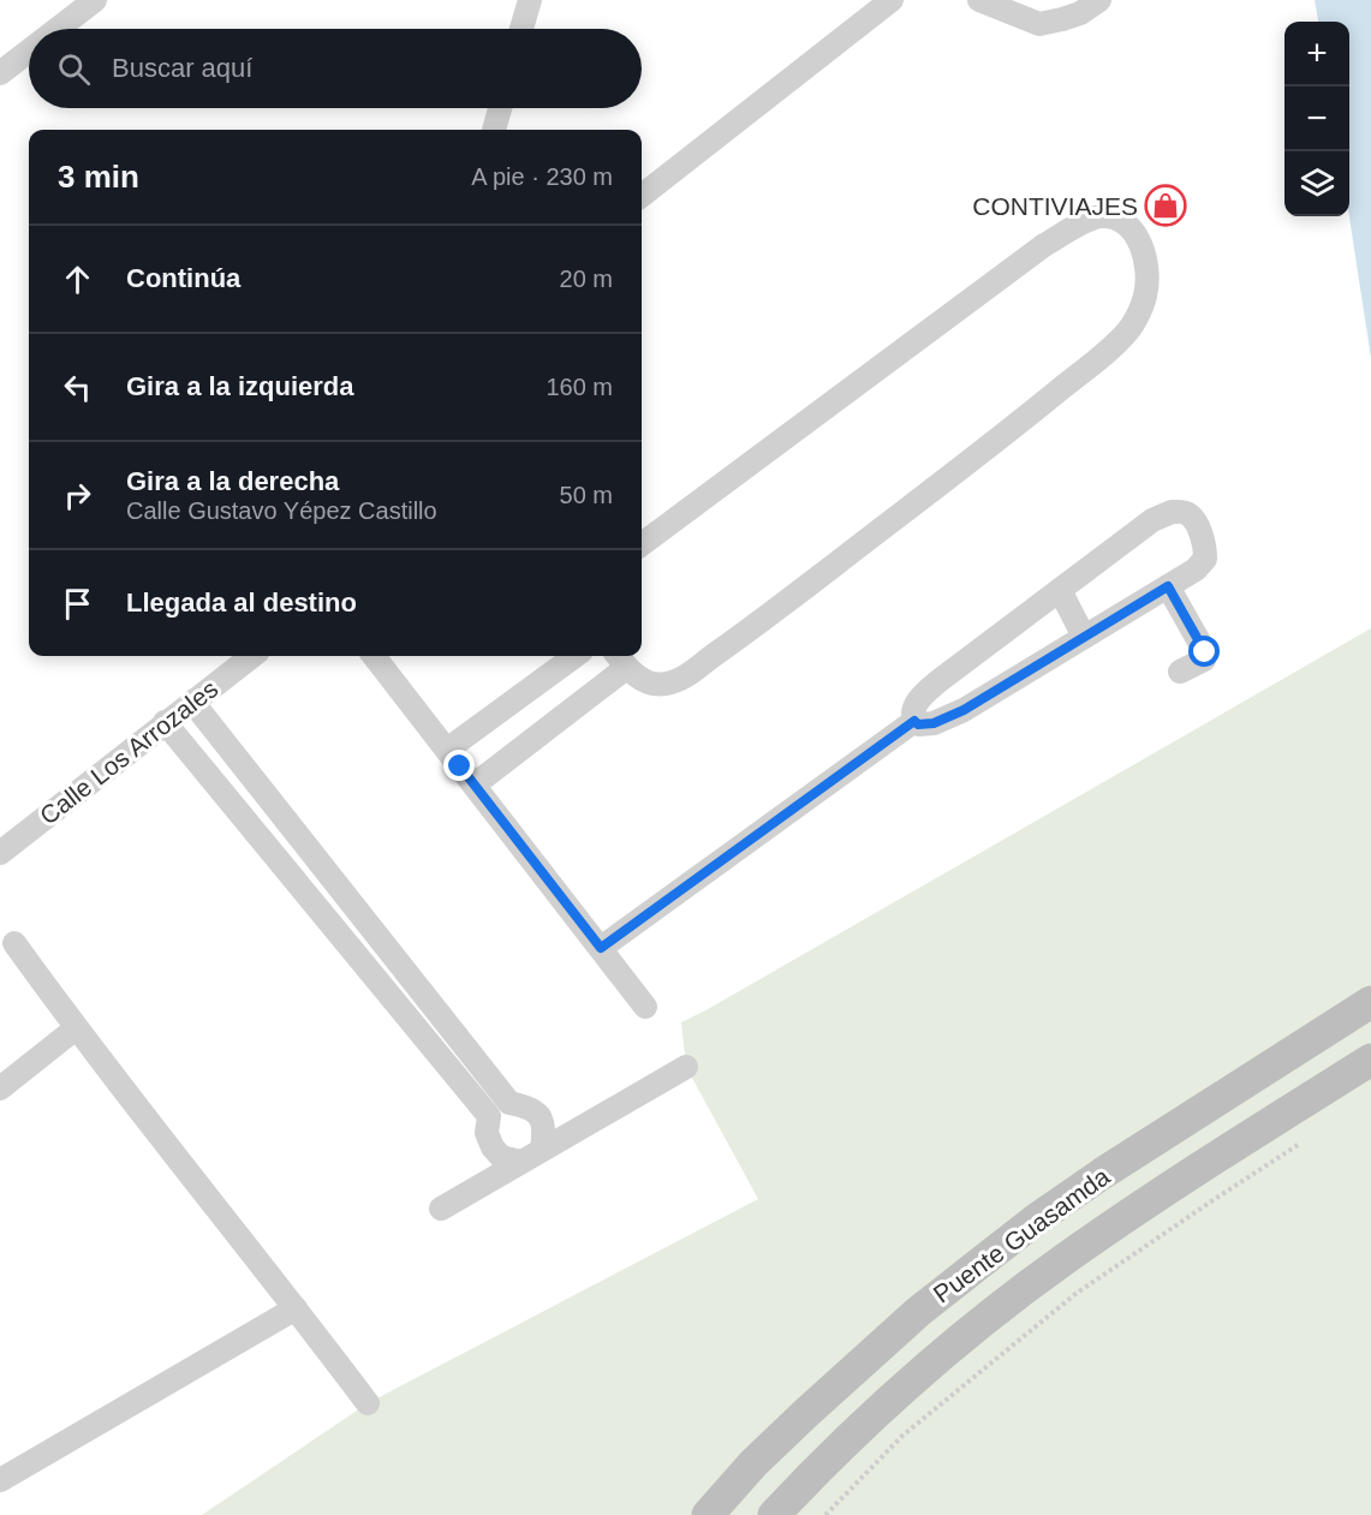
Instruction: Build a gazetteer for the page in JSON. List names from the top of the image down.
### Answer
{
  "streets": {
    "main road": ["Puente Guasamda"],
    "street": ["Calle Los Arrozales"]
  },
  "places": {
    "shop": ["CONTIVIAJES"]
  },
  "page": {
    "map_buttons": ["+", "−"],
    "search": "Buscar aquí",
    "heading": ["3 min", "A pie · 230 m"],
    "list": [
      ["Continúa", "20 m"],
      ["Gira a la izquierda", "160 m"],
      ["Gira a la derecha", "Calle Gustavo Yépez Castillo", "50 m"],
      "Llegada al destino"
    ]
  }
}
